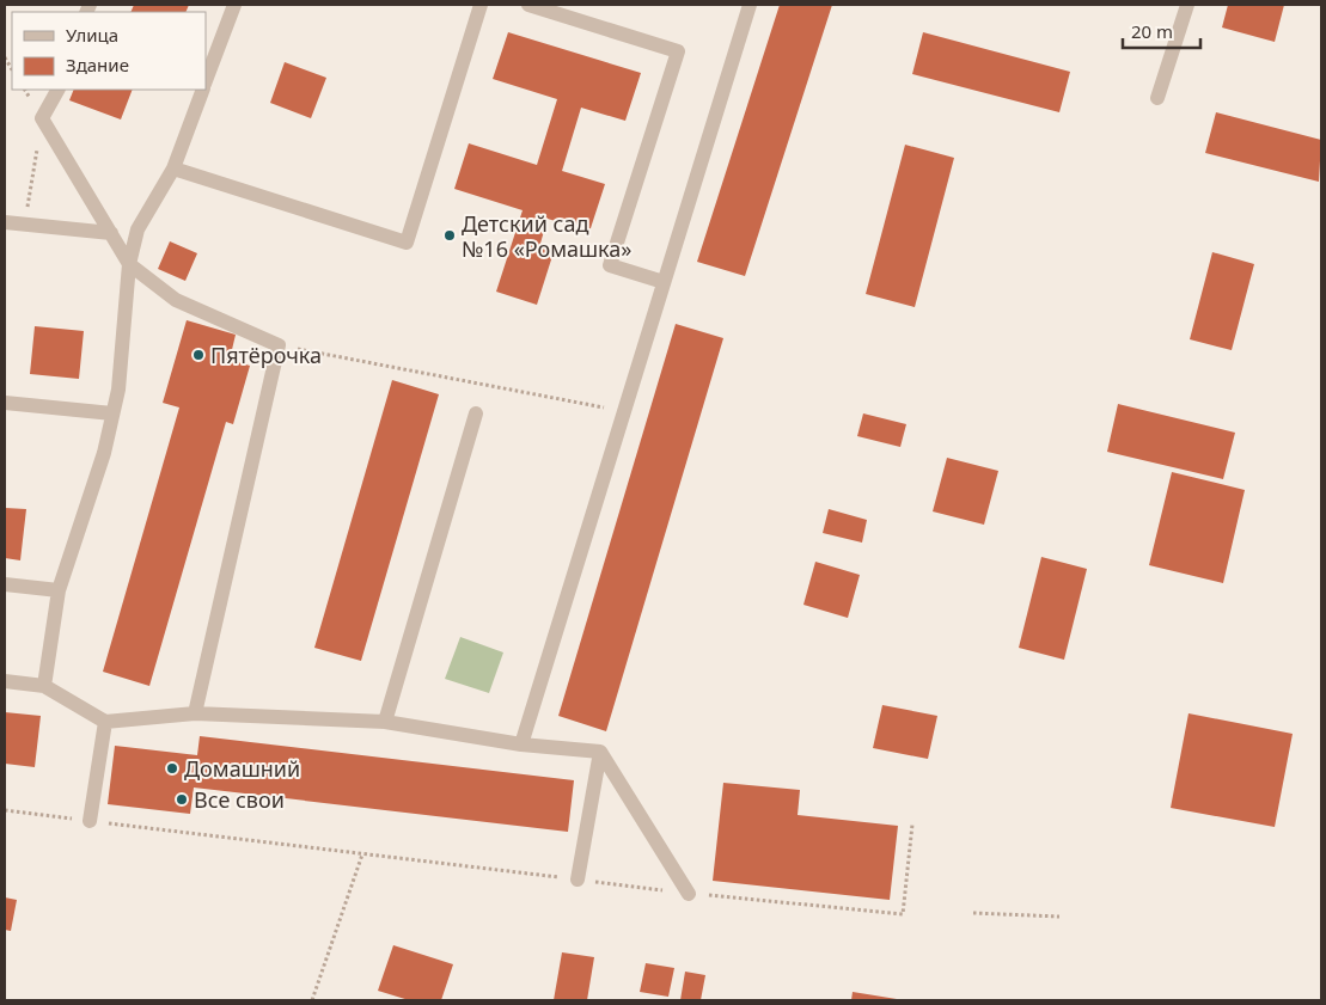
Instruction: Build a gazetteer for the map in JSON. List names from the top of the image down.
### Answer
{
  "places": [
    "Детский сад №16 «Ромашка»",
    "Пятёрочка",
    "Домашний",
    "Все свои"
  ],
  "legend": ["Улица", "Здание"],
  "scale_bar": "20 m"
}
